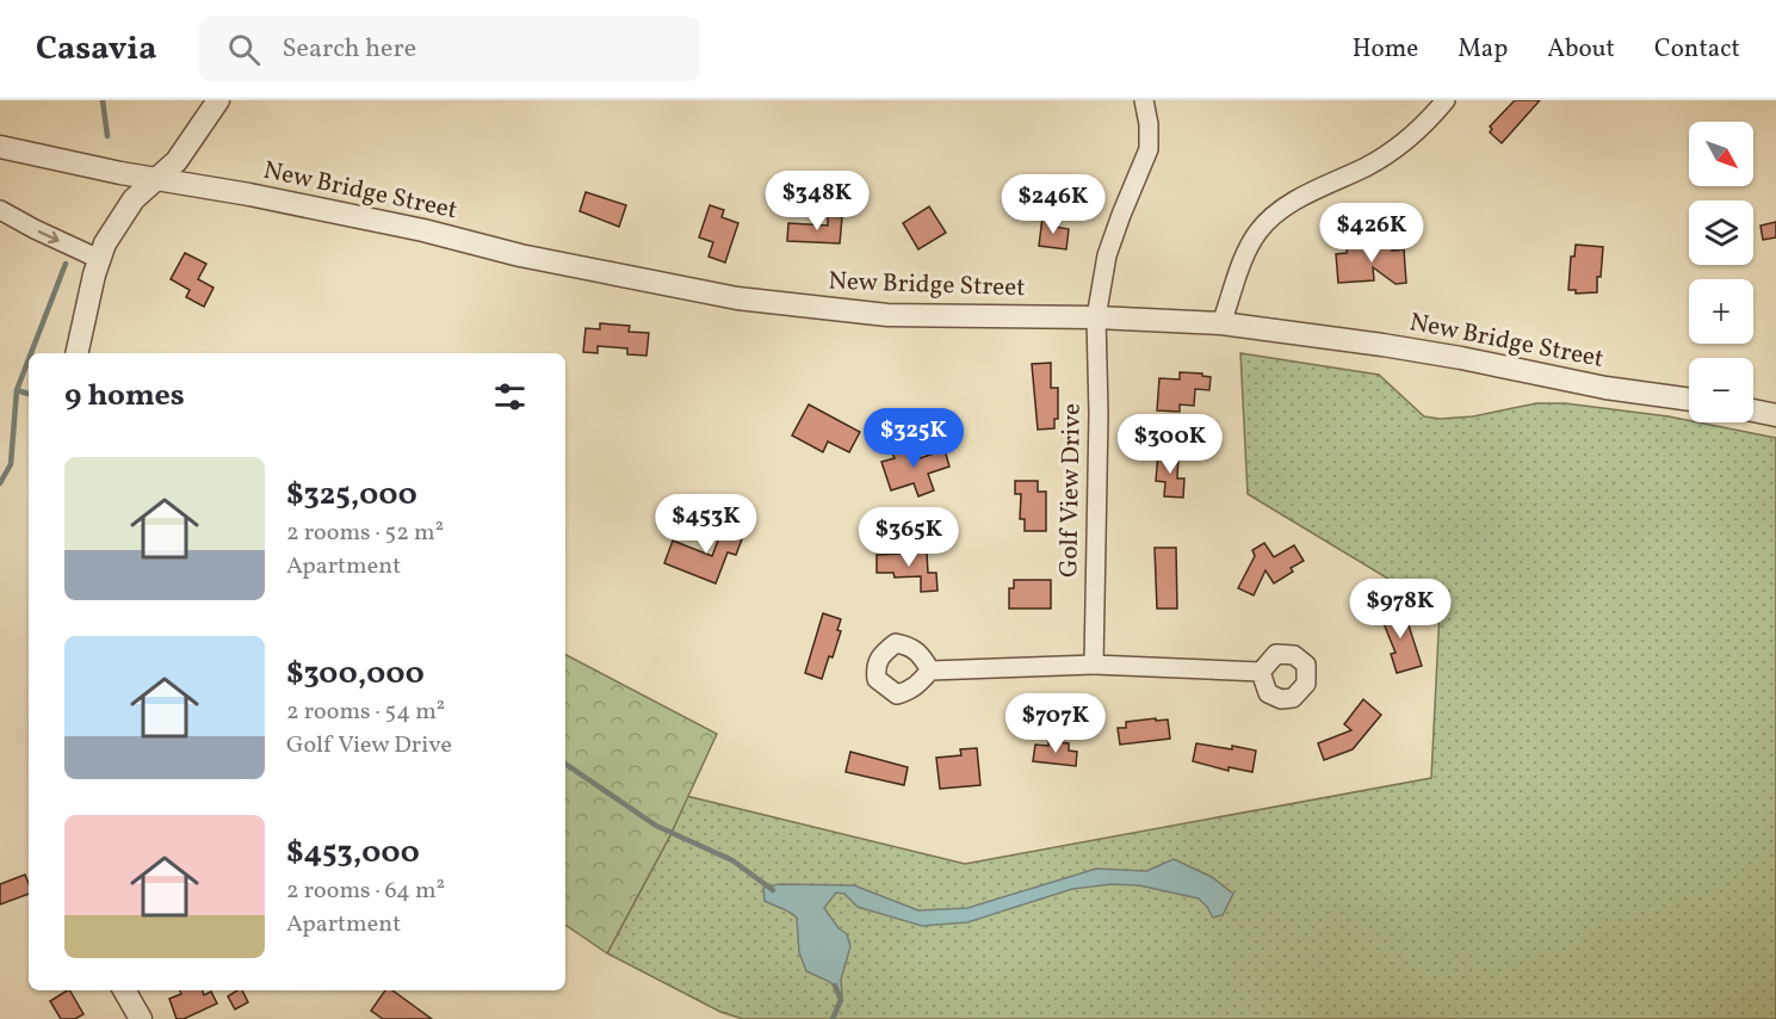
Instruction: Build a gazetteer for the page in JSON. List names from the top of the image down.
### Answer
{
  "streets": {
    "street": ["New Bridge Street", "Golf View Drive"]
  },
  "crossings": [
    ["New Bridge Street", "Golf View Drive"]
  ],
  "north": "bottom right",
  "page": {
    "header": "Casavia",
    "search": "Search here",
    "nav": [
      "Home",
      "Map",
      "About",
      "Contact"
    ],
    "map_buttons": ["+", "−"],
    "price": [
      "$348K",
      "$246K",
      "$426K",
      "$325K",
      "$300K",
      "$453K",
      "$365K",
      "$978K",
      "$707K"
    ],
    "heading": "9 homes",
    "list": [
      {
        "name": "$325,000",
        "note": "2 rooms · 52 m² · Apartment"
      },
      {
        "name": "$300,000",
        "note": "2 rooms · 54 m² · Golf View Drive"
      },
      {
        "name": "$453,000",
        "note": "2 rooms · 64 m² · Apartment"
      }
    ]
  }
}
